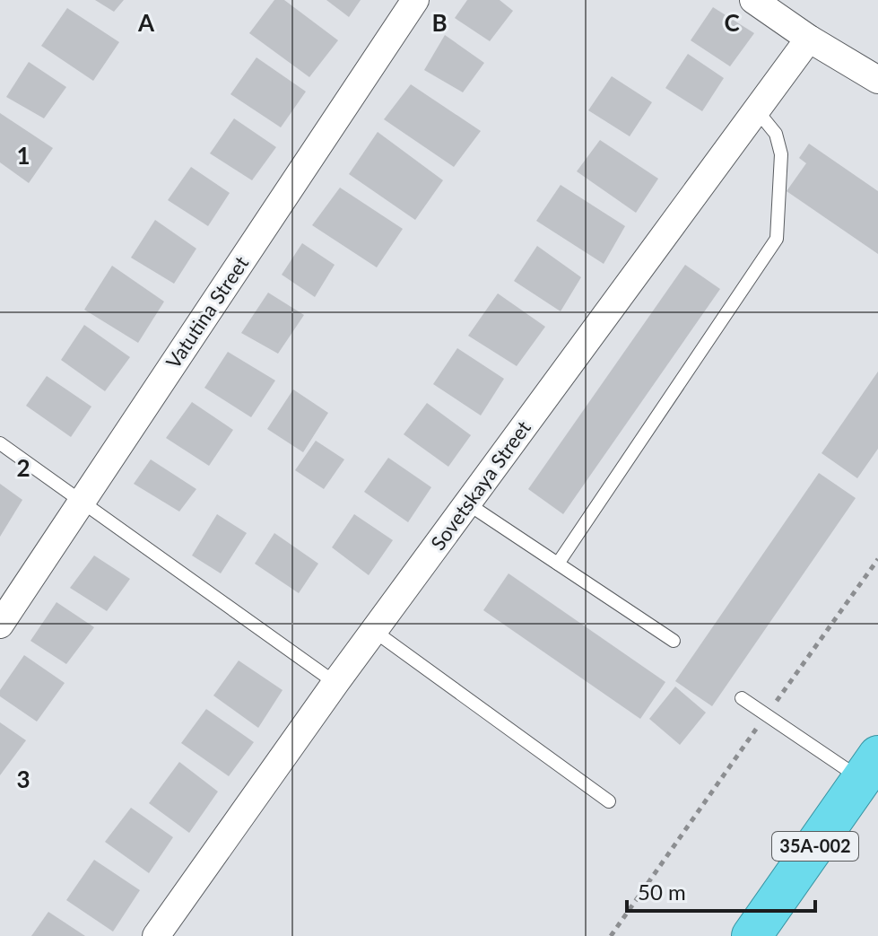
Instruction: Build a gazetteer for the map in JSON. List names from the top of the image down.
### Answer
{
  "streets": {
    "highway": ["35А-002"],
    "street": ["Vatutina Street", "Sovetskaya Street"]
  },
  "scale_bar": "50 m",
  "grid": {
    "columns": ["A", "B", "C"],
    "rows": ["1", "2", "3"]
  }
}
